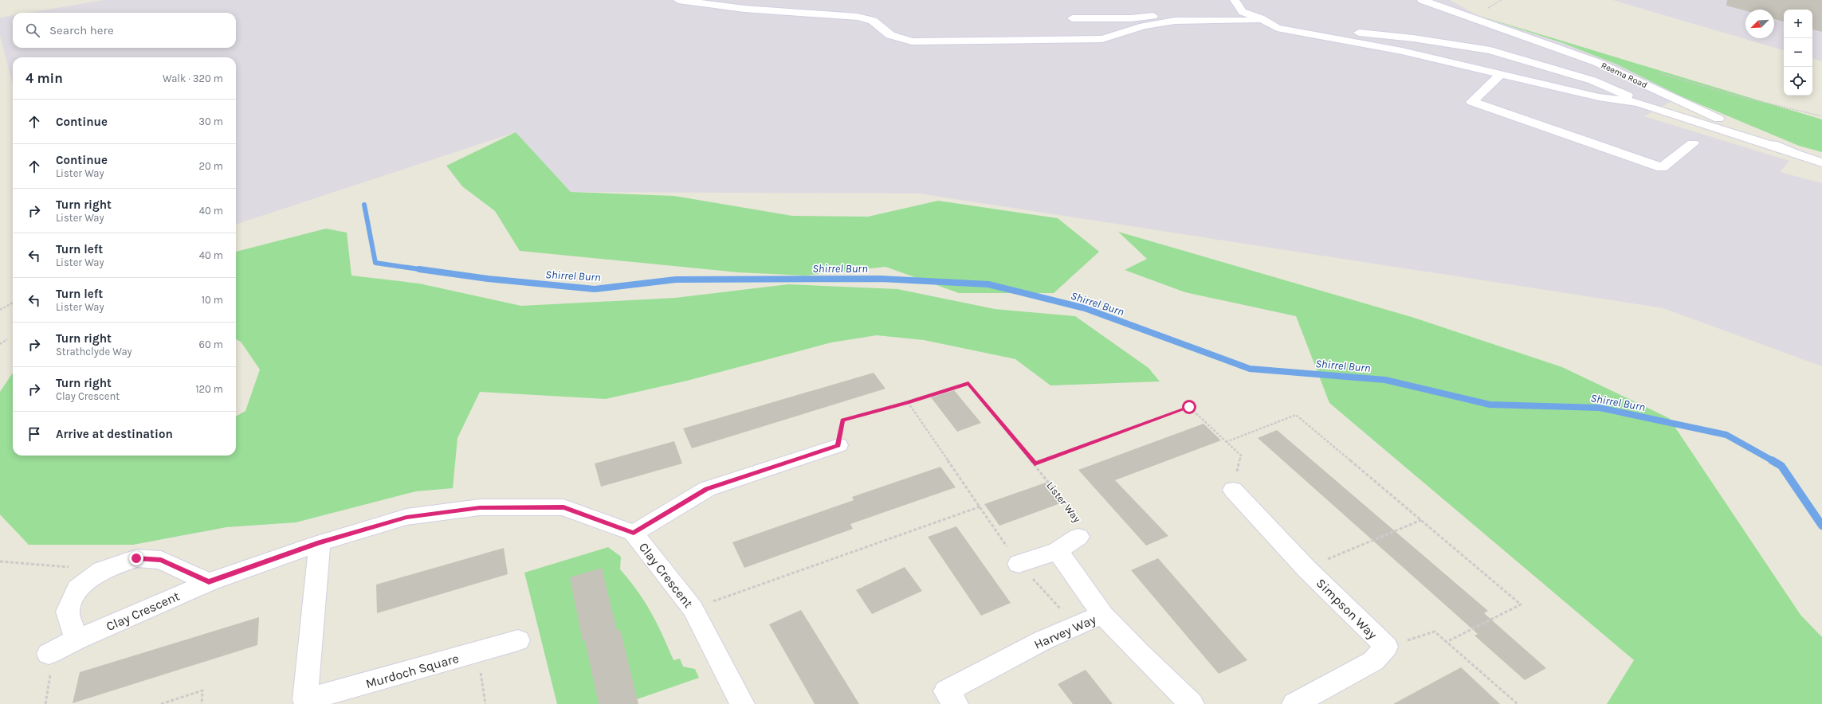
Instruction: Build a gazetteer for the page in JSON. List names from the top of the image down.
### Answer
{
  "streets": {
    "street": [
      "Reema Road",
      "Lister Way",
      "Clay Crescent",
      "Simpson Way",
      "Harvey Way",
      "Murdoch Square"
    ]
  },
  "crossings": [
    ["Clay Crescent", "Murdoch Square"]
  ],
  "water": ["Shirrel Burn"],
  "north": "bottom left",
  "page": {
    "map_buttons": ["+", "−"],
    "search": "Search here",
    "heading": ["4 min", "Walk · 320 m"],
    "list": [
      ["Continue", "30 m"],
      ["Continue", "Lister Way", "20 m"],
      ["Turn right", "Lister Way", "40 m"],
      ["Turn left", "Lister Way", "40 m"],
      ["Turn left", "Lister Way", "10 m"],
      ["Turn right", "Strathclyde Way", "60 m"],
      ["Turn right", "Clay Crescent", "120 m"],
      "Arrive at destination"
    ]
  }
}
